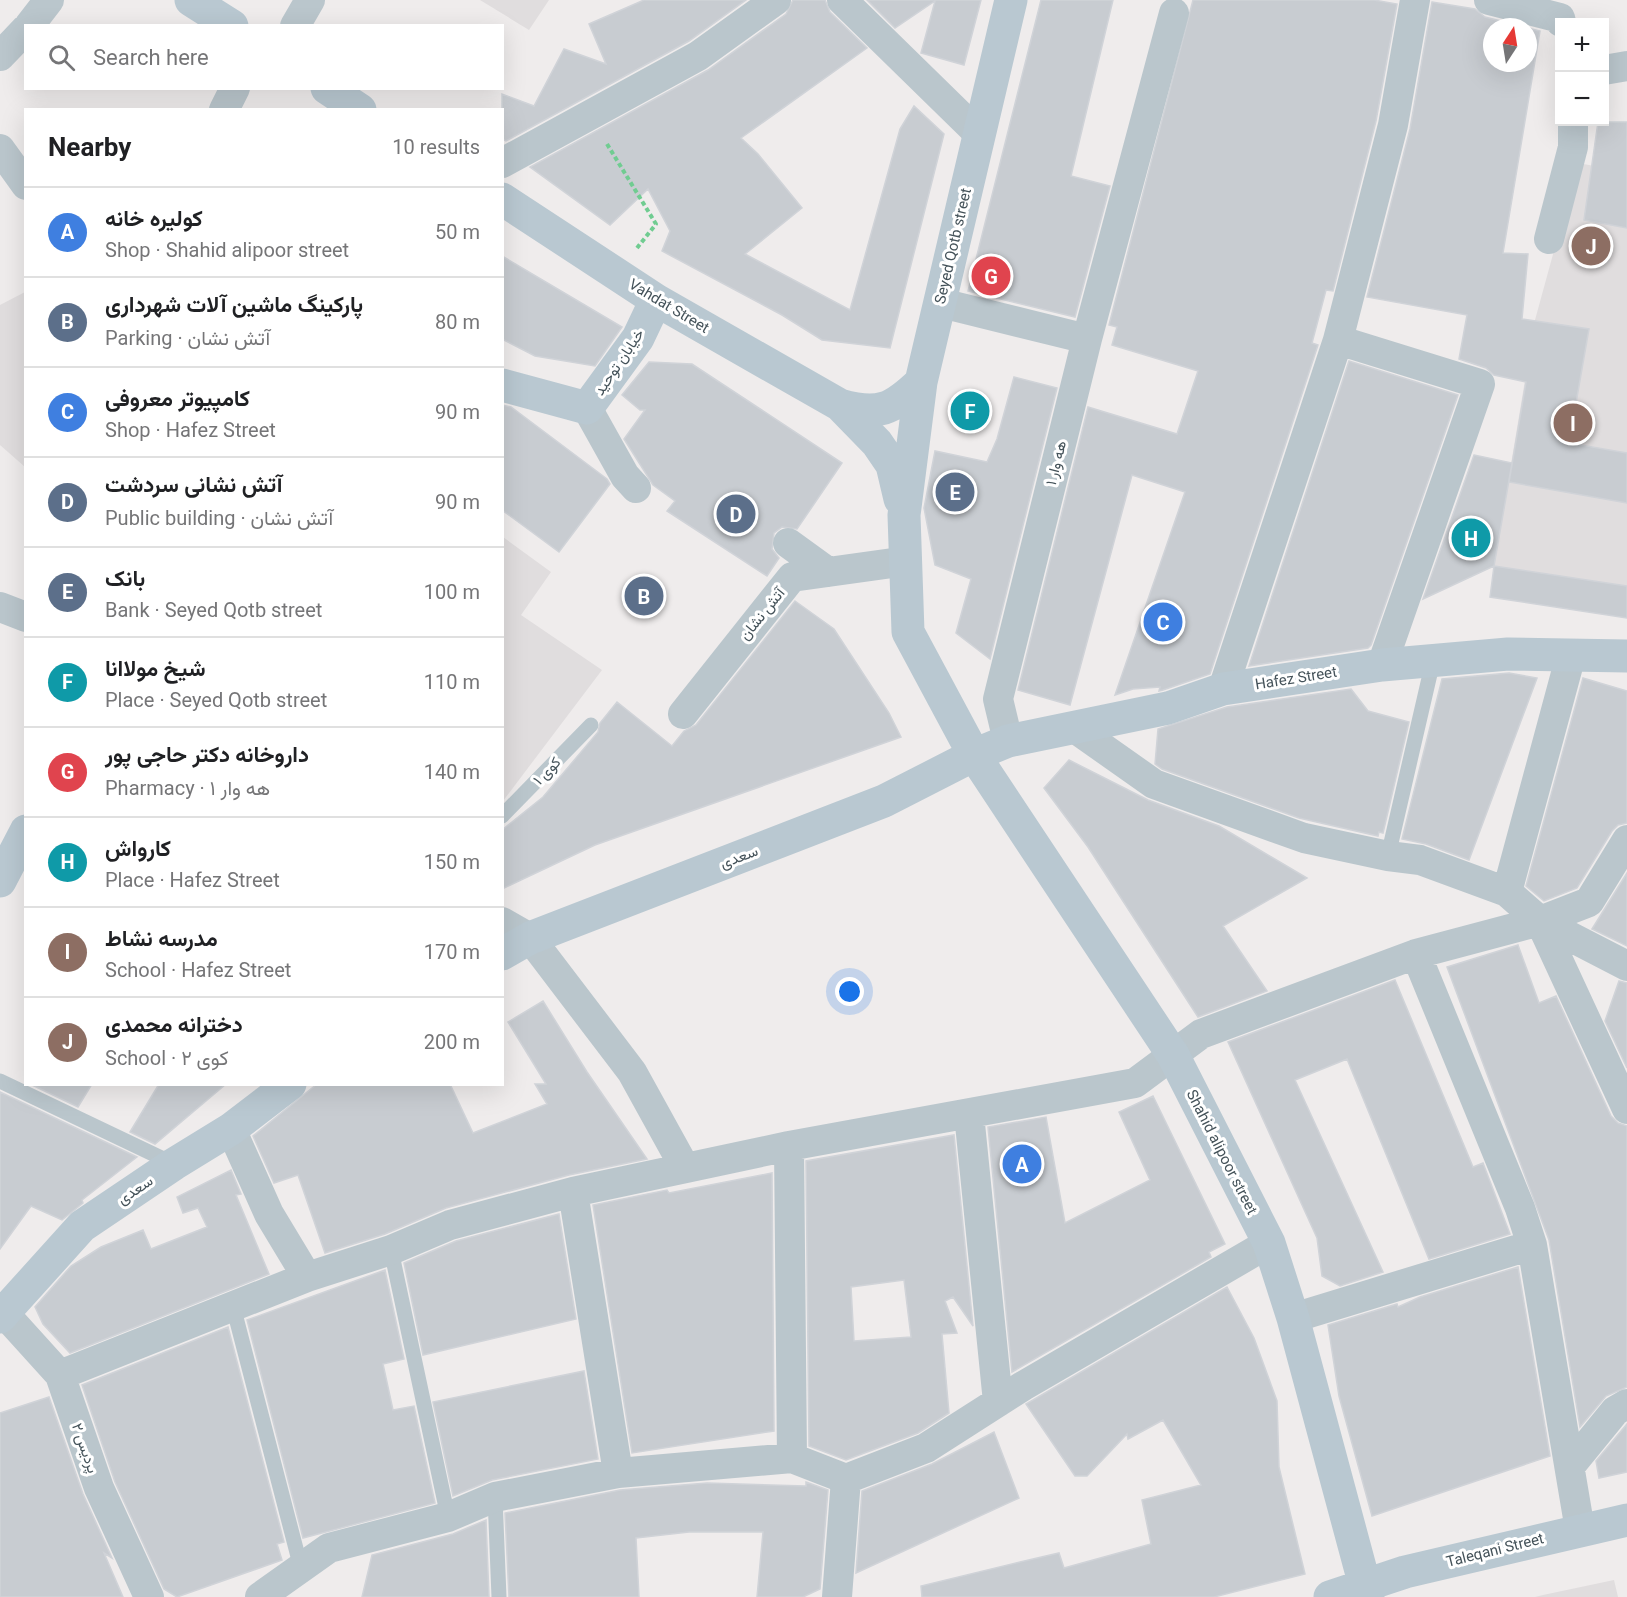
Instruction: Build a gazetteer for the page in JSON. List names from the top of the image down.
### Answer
{
  "streets": {
    "main road": [
      "Seyed Qotb street",
      "Vahdat Street",
      "خیابان توحید",
      "Hafez Street",
      "سعدی",
      "Shahid alipoor street",
      "Taleqani Street"
    ],
    "street": ["هه وار ۱", "آتش نشان", "پردیس ۲"],
    "lane": ["کوی ۱"]
  },
  "crossings": [
    ["Seyed Qotb street", "Shahid alipoor street"],
    ["Vahdat Street", "خیابان توحید"],
    ["هه وار ۱", "Hafez Street"],
    ["آتش نشان", "Shahid alipoor street"],
    ["Hafez Street", "سعدی"],
    ["Hafez Street", "Shahid alipoor street"],
    ["سعدی", "Shahid alipoor street"],
    ["سعدی", "پردیس ۲"],
    ["Shahid alipoor street", "Taleqani Street"]
  ],
  "north": "top",
  "page": {
    "map_buttons": ["+", "−"],
    "search": "Search here",
    "heading": ["Nearby", "10 results"],
    "list": [
      {
        "mark": "A",
        "name": "کولیره خانه",
        "note": "Shop · Shahid alipoor street",
        "value": "50 m"
      },
      {
        "mark": "B",
        "name": "پارکینگ ماشین آلات شهرداری",
        "note": "Parking · آتش نشان",
        "value": "80 m"
      },
      {
        "mark": "C",
        "name": "کامپیوتر معروفی",
        "note": "Shop · Hafez Street",
        "value": "90 m"
      },
      {
        "mark": "D",
        "name": "آتش نشانی سردشت",
        "note": "Public building · آتش نشان",
        "value": "90 m"
      },
      {
        "mark": "E",
        "name": "بانک",
        "note": "Bank · Seyed Qotb street",
        "value": "100 m"
      },
      {
        "mark": "F",
        "name": "شیخ مولاانا",
        "note": "Place · Seyed Qotb street",
        "value": "110 m"
      },
      {
        "mark": "G",
        "name": "داروخانه دکتر حاجی پور",
        "note": "Pharmacy · هه وار ۱",
        "value": "140 m"
      },
      {
        "mark": "H",
        "name": "کارواش",
        "note": "Place · Hafez Street",
        "value": "150 m"
      },
      {
        "mark": "I",
        "name": "مدرسه نشاط",
        "note": "School · Hafez Street",
        "value": "170 m"
      },
      {
        "mark": "J",
        "name": "دخترانه محمدی",
        "note": "School · کوی ۲",
        "value": "200 m"
      }
    ],
    "pins": [
      "J",
      "G",
      "F",
      "I",
      "E",
      "D",
      "H",
      "B",
      "C",
      "A"
    ]
  }
}
